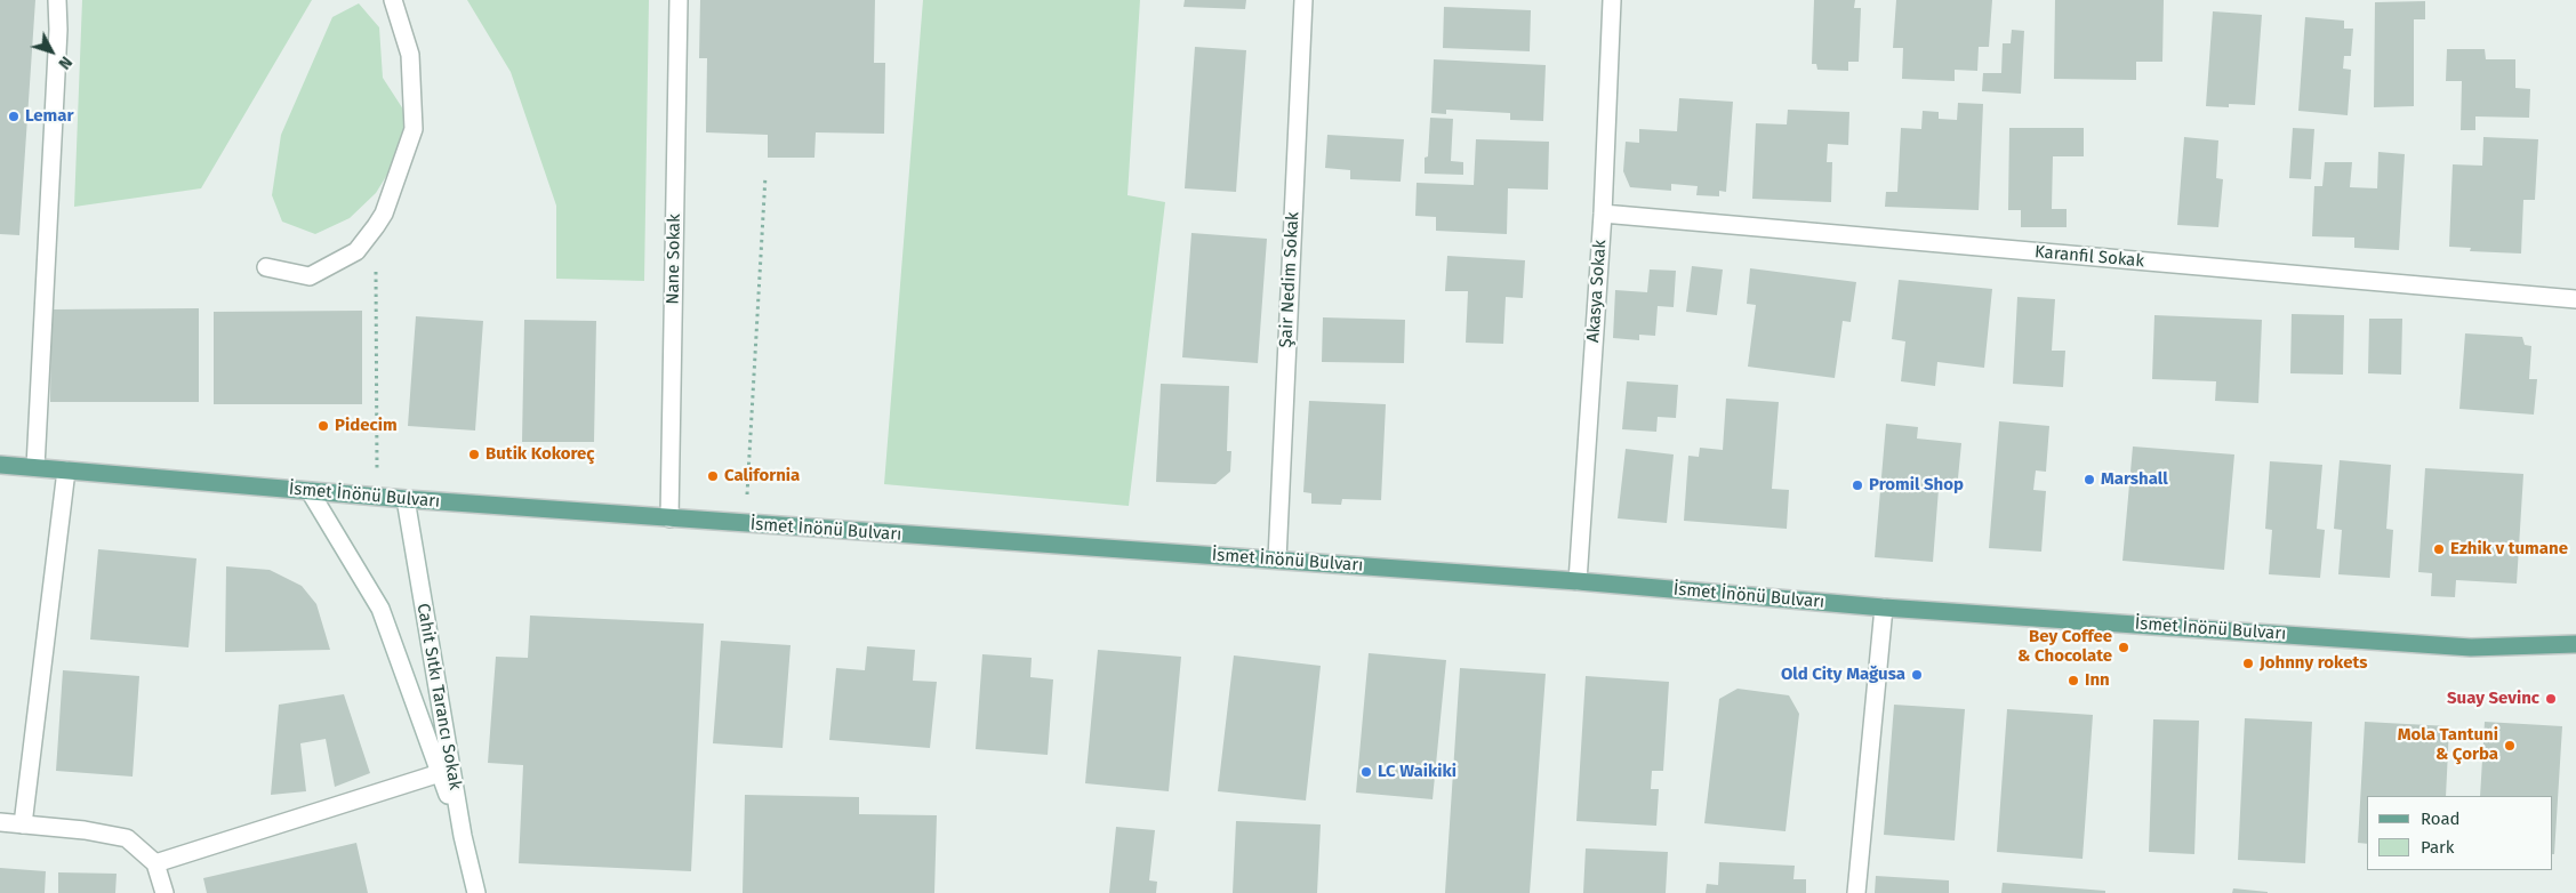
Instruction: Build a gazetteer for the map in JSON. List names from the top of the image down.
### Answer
{
  "streets": {
    "main road": ["İsmet İnönü Bulvarı"],
    "street": [
      "Karanfil Sokak",
      "Nane Sokak",
      "Şair Nedim Sokak",
      "Akasya Sokak",
      "Cahit Sıtkı Tarancı Sokak"
    ]
  },
  "crossings": [
    ["Karanfil Sokak", "Akasya Sokak"],
    ["Nane Sokak", "İsmet İnönü Bulvarı"],
    ["Şair Nedim Sokak", "İsmet İnönü Bulvarı"],
    ["Akasya Sokak", "İsmet İnönü Bulvarı"],
    ["İsmet İnönü Bulvarı", "Cahit Sıtkı Tarancı Sokak"]
  ],
  "places": [
    "Lemar",
    "Pidecim",
    "Butik Kokoreç",
    "California",
    "Marshall",
    "Promil Shop",
    "Ezhik v tumane",
    "Bey Coffee & Chocolate",
    "Johnny rokets",
    "Old City Mağusa",
    "Inn",
    "Suay Sevinc",
    "Mola Tantuni & Çorba",
    "LC Waikiki"
  ],
  "legend": ["Road", "Park"],
  "north": "bottom right"
}
